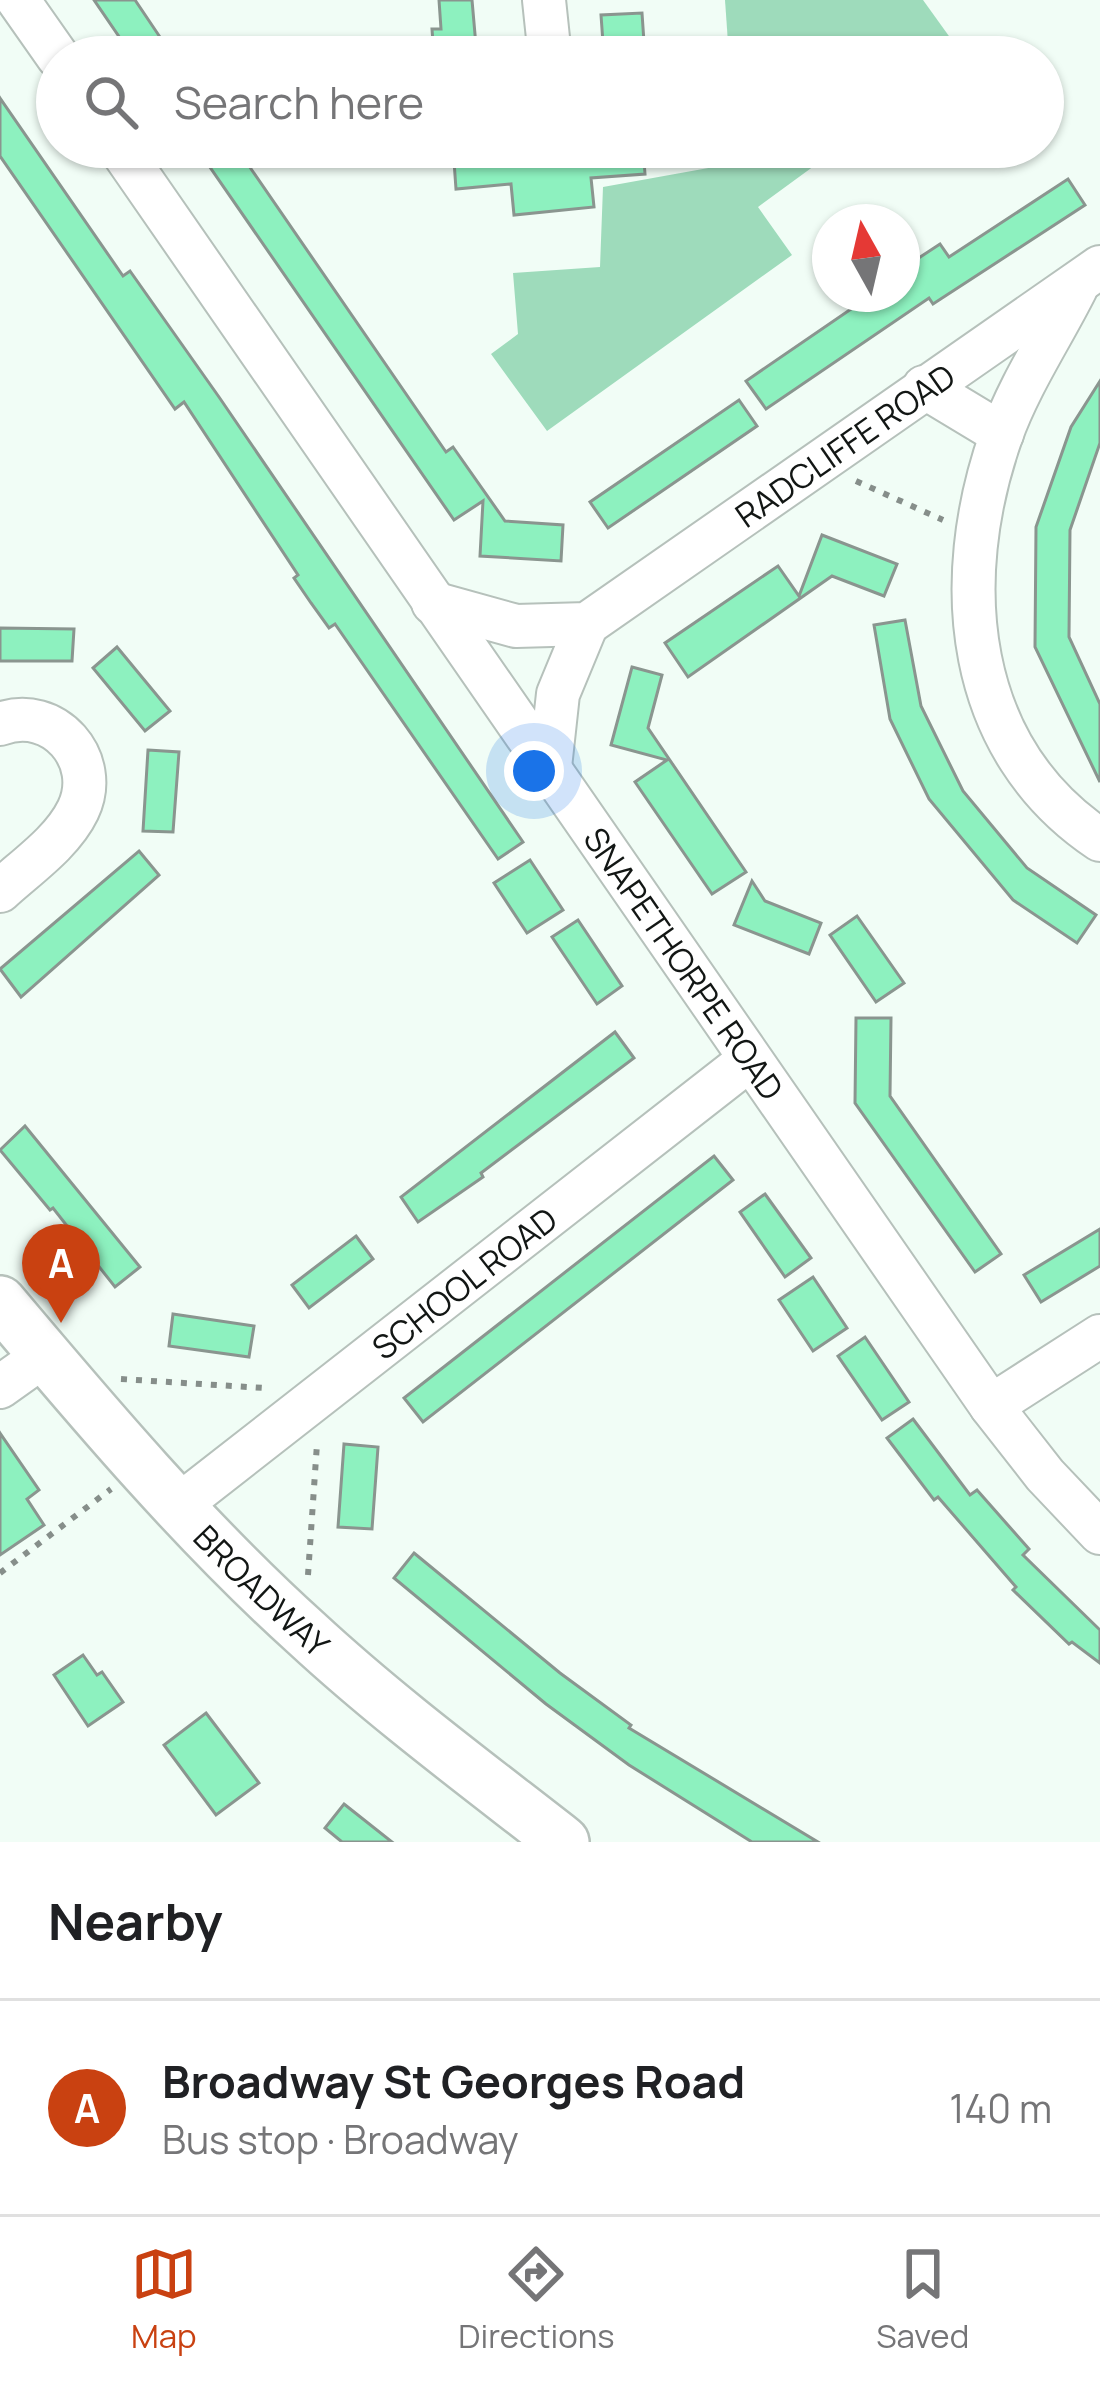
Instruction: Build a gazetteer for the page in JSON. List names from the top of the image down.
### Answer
{
  "streets": {
    "street": [
      "RADCLIFFE ROAD",
      "SNAPETHORPE ROAD",
      "SCHOOL ROAD",
      "BROADWAY"
    ]
  },
  "crossings": [
    ["SNAPETHORPE ROAD", "SCHOOL ROAD"],
    ["SCHOOL ROAD", "BROADWAY"]
  ],
  "north": "top",
  "page": {
    "search": "Search here",
    "pins": "A",
    "heading": "Nearby",
    "list": [
      {
        "mark": "A",
        "name": "Broadway St Georges Road",
        "note": "Bus stop · Broadway",
        "value": "140 m"
      }
    ],
    "nav": ["Map", "Directions", "Saved"]
  }
}
